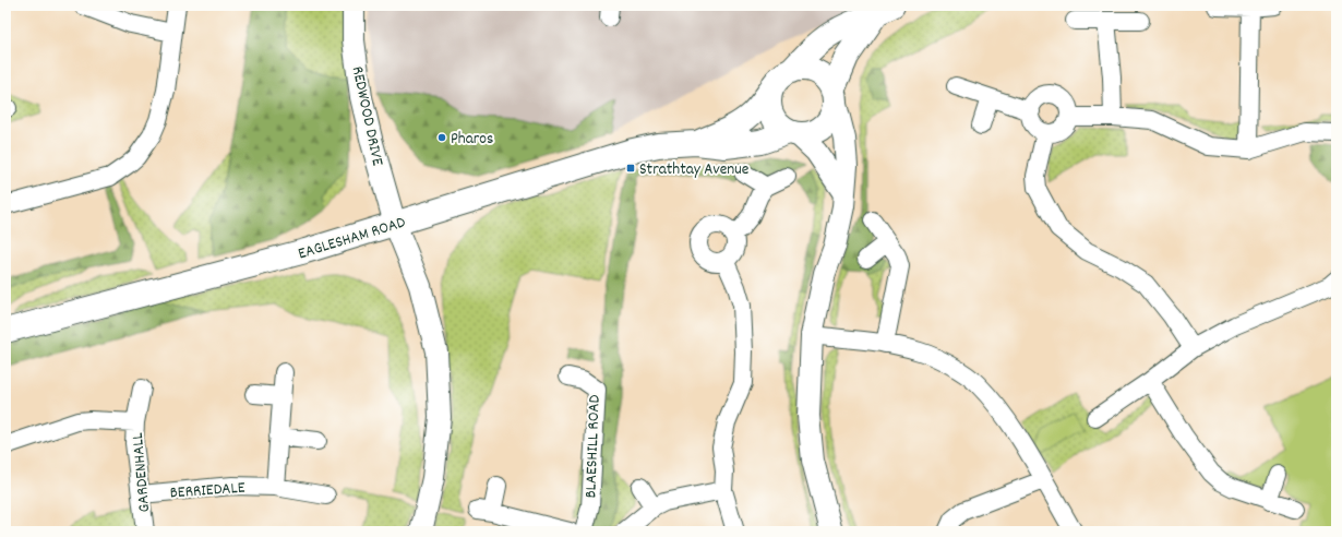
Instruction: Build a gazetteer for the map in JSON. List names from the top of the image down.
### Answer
{
  "streets": {
    "main road": ["EAGLESHAM ROAD"],
    "street": [
      "REDWOOD DRIVE",
      "BLAESHILL ROAD",
      "GARDENHALL",
      "BERRIEDALE"
    ]
  },
  "crossings": [
    ["REDWOOD DRIVE", "EAGLESHAM ROAD"],
    ["GARDENHALL", "BERRIEDALE"]
  ],
  "places": {
    "other": ["Pharos"],
    "transit": ["Strathtay Avenue"]
  }
}
